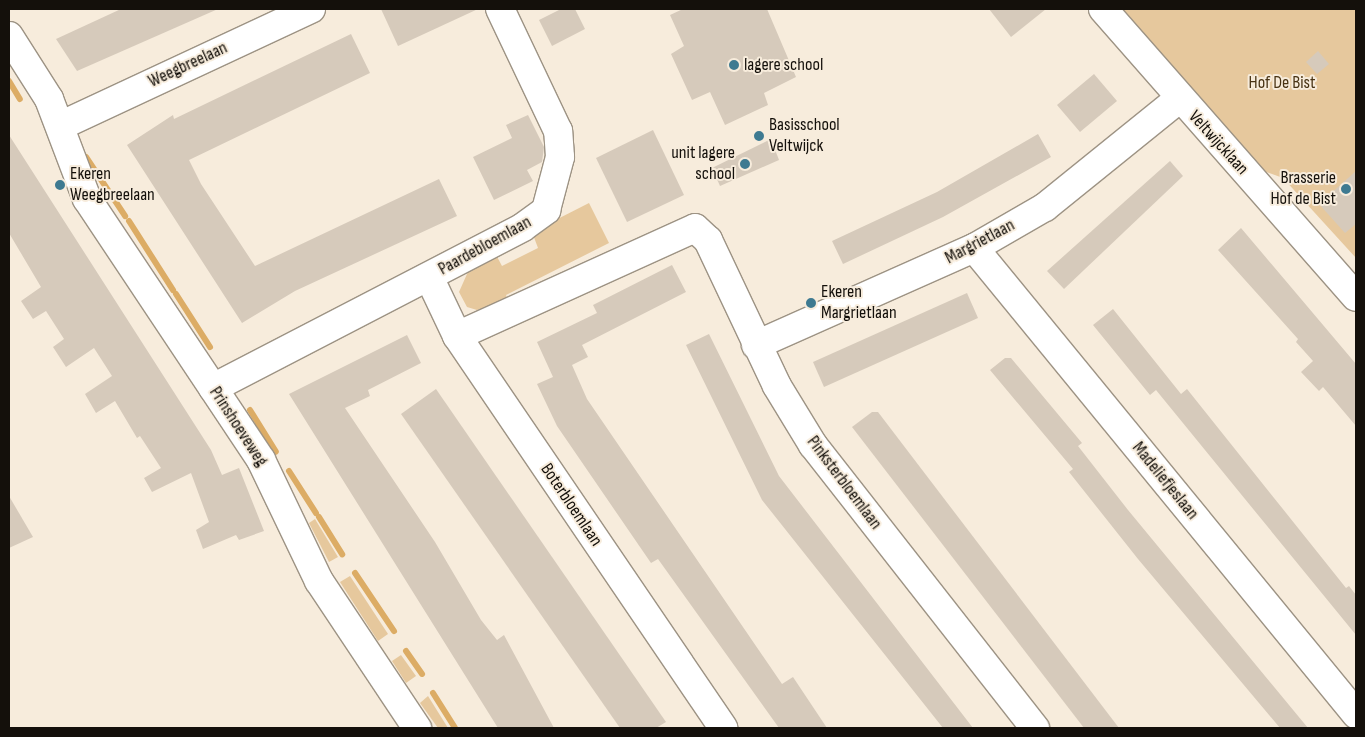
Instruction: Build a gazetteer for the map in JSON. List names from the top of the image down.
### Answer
{
  "streets": {
    "street": [
      "Weegbreelaan",
      "Veltwijcklaan",
      "Margrietlaan",
      "Paardebloemlaan",
      "Prinshoeveweg",
      "Madeliefjeslaan",
      "Pinksterbloemlaan",
      "Boterbloemlaan"
    ]
  },
  "crossings": [
    ["Weegbreelaan", "Prinshoeveweg"],
    ["Veltwijcklaan", "Margrietlaan"],
    ["Margrietlaan", "Madeliefjeslaan"],
    ["Margrietlaan", "Pinksterbloemlaan"],
    ["Paardebloemlaan", "Prinshoeveweg"],
    ["Paardebloemlaan", "Boterbloemlaan"],
    ["Pinksterbloemlaan", "Boterbloemlaan"]
  ],
  "parks": ["Hof De Bist"],
  "places": [
    "lagere school",
    "Basisschool Veltwijck",
    "unit lagere school",
    "Ekeren Weegbreelaan",
    "Brasserie Hof de Bist",
    "Ekeren Margrietlaan"
  ]
}
